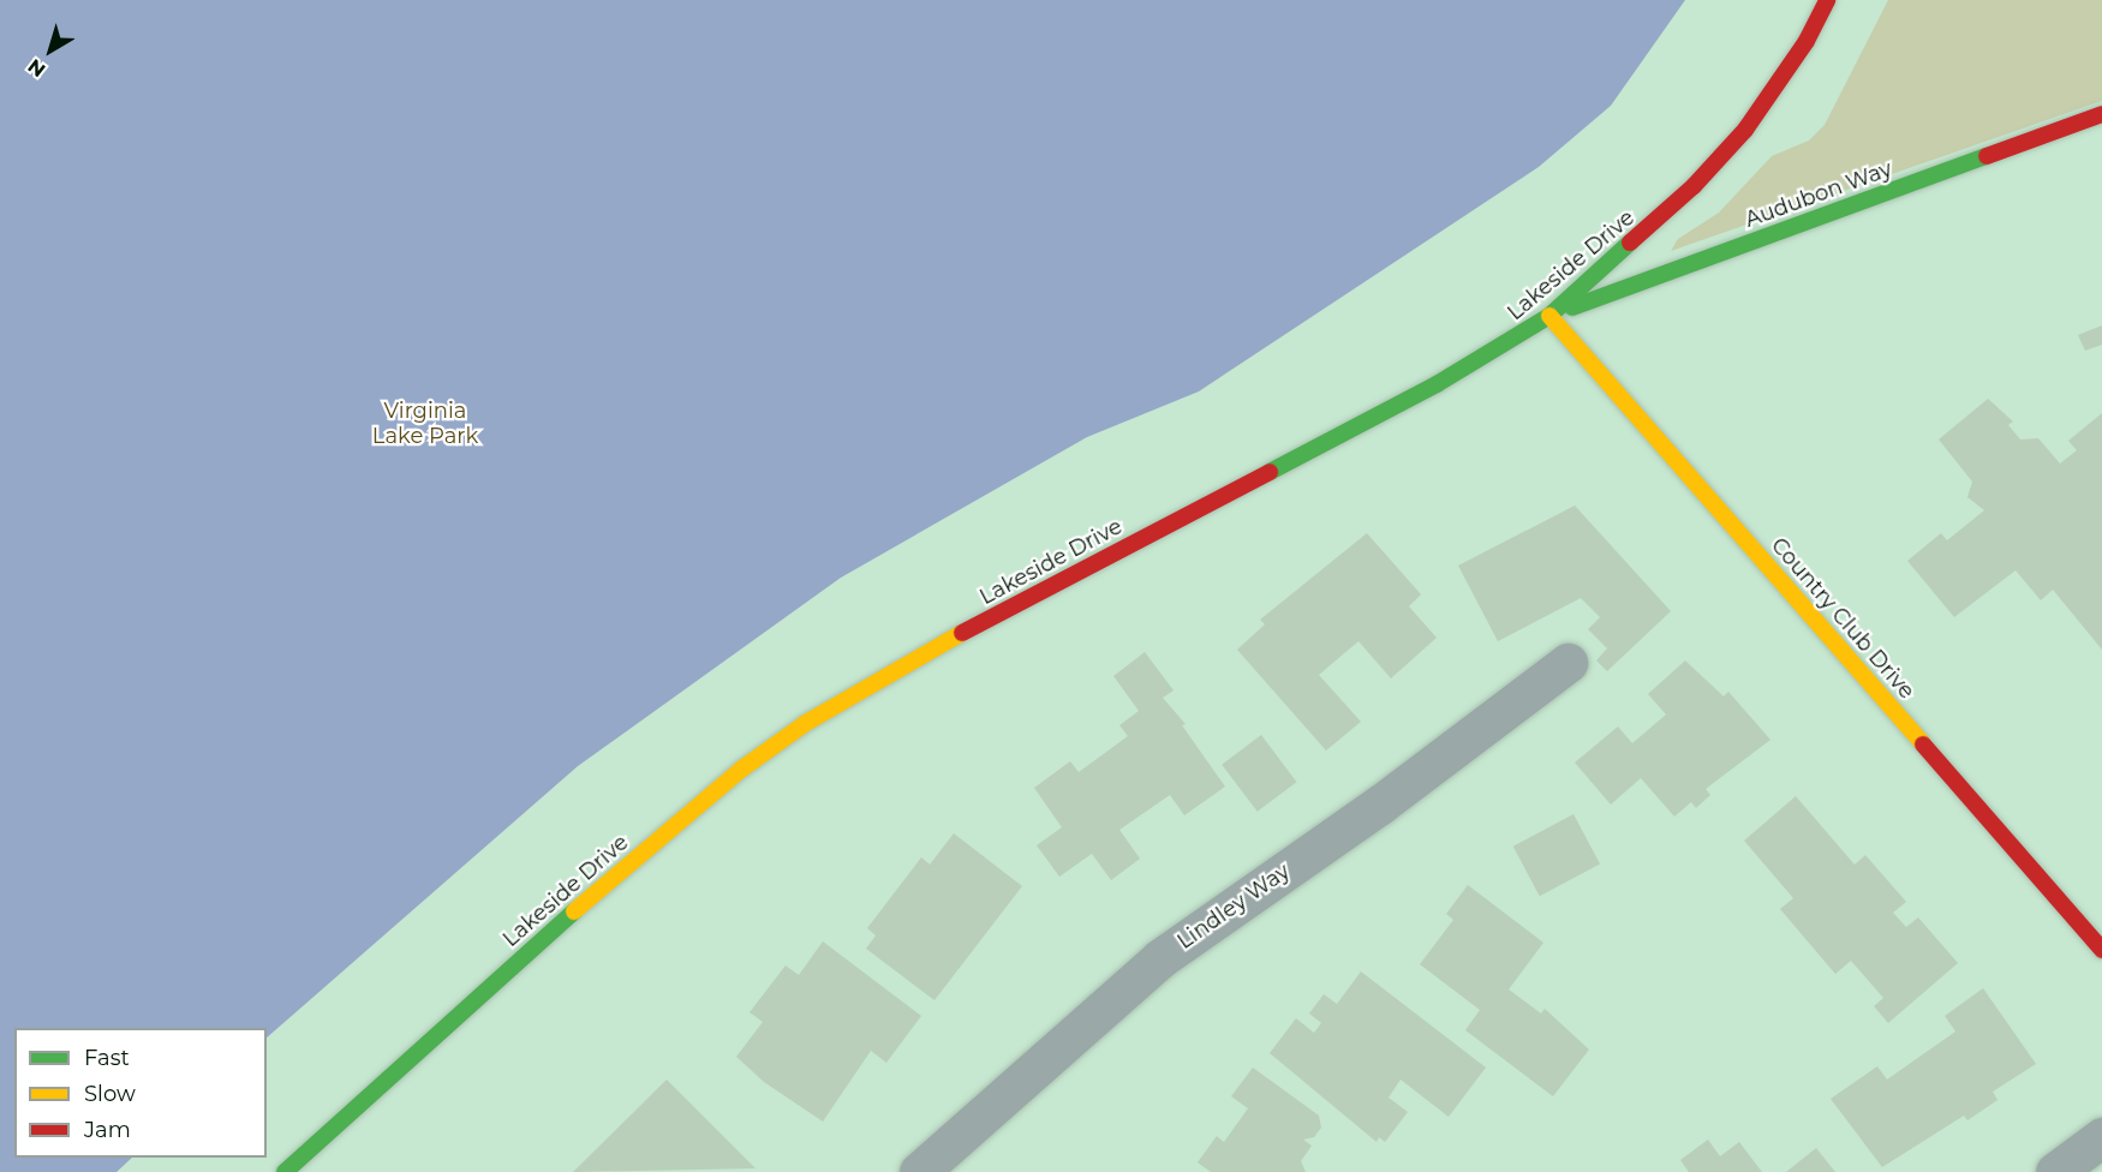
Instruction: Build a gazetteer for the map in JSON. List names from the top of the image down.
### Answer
{
  "streets": {
    "street": [
      "Audubon Way",
      "Lakeside Drive",
      "Country Club Drive",
      "Lindley Way"
    ]
  },
  "crossings": [
    ["Audubon Way", "Lakeside Drive"],
    ["Audubon Way", "Country Club Drive"],
    ["Lakeside Drive", "Country Club Drive"]
  ],
  "parks": ["Virginia Lake Park"],
  "legend": ["Fast", "Slow", "Jam"],
  "north": "bottom left"
}
